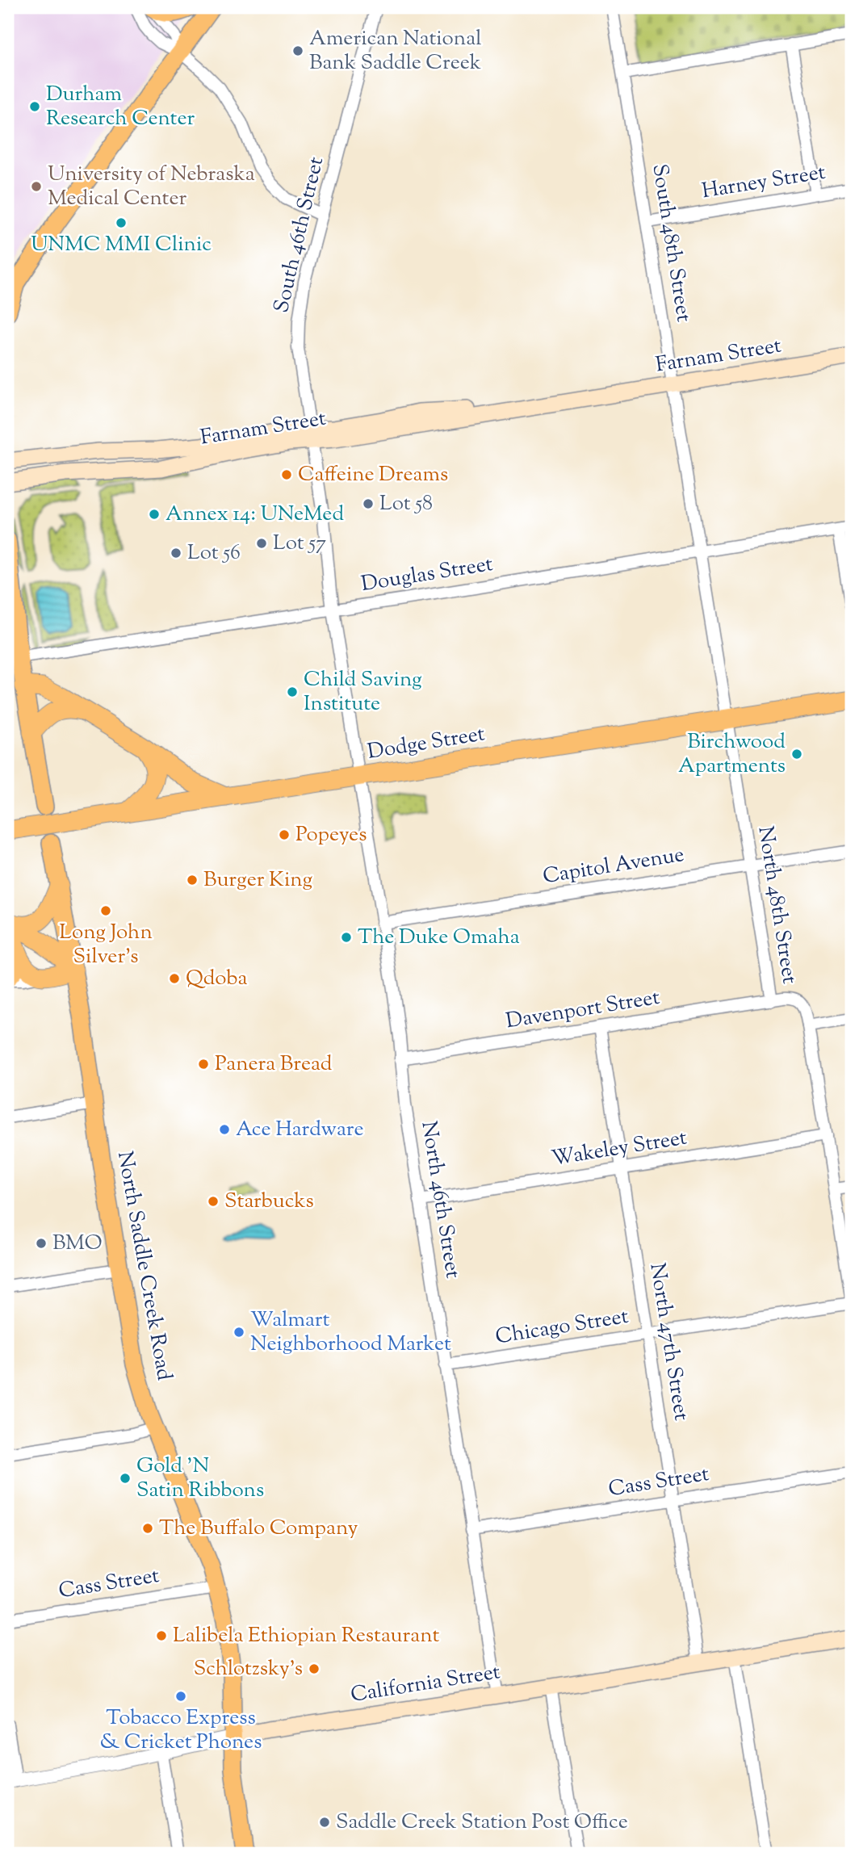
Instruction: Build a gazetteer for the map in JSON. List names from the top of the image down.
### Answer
{
  "streets": {
    "highway": ["Dodge Street"],
    "main road": ["Farnam Street", "North Saddle Creek Road", "California Street"],
    "street": [
      "Harney Street",
      "South 46th Street",
      "South 48th Street",
      "Douglas Street",
      "Capitol Avenue",
      "North 48th Street",
      "Davenport Street",
      "Wakeley Street",
      "North 46th Street",
      "Chicago Street",
      "North 47th Street",
      "Cass Street"
    ]
  },
  "crossings": [
    ["Harney Street", "South 48th Street"],
    ["South 46th Street", "Farnam Street"],
    ["South 46th Street", "Douglas Street"],
    ["South 46th Street", "Dodge Street"],
    ["South 46th Street", "North 46th Street"],
    ["South 48th Street", "Farnam Street"],
    ["South 48th Street", "Douglas Street"],
    ["South 48th Street", "Dodge Street"],
    ["South 48th Street", "North 48th Street"],
    ["Dodge Street", "North 48th Street"],
    ["Dodge Street", "North 46th Street"],
    ["Capitol Avenue", "North 48th Street"],
    ["Capitol Avenue", "North 46th Street"],
    ["North 48th Street", "Davenport Street"],
    ["North 48th Street", "Wakeley Street"],
    ["North 48th Street", "Chicago Street"],
    ["Davenport Street", "North 46th Street"],
    ["Davenport Street", "North 47th Street"],
    ["Wakeley Street", "North 46th Street"],
    ["Wakeley Street", "North 47th Street"],
    ["North 46th Street", "Chicago Street"],
    ["North 46th Street", "Cass Street"],
    ["North 46th Street", "California Street"],
    ["North Saddle Creek Road", "Cass Street"],
    ["North Saddle Creek Road", "California Street"],
    ["Chicago Street", "North 47th Street"],
    ["North 47th Street", "Cass Street"],
    ["North 47th Street", "California Street"]
  ],
  "places": [
    "American National Bank Saddle Creek",
    "Durham Research Center",
    "University of Nebraska Medical Center",
    "UNMC MMI Clinic",
    "Caffeine Dreams",
    "Lot 58",
    "Annex 14: UNeMed",
    "Lot 57",
    "Lot 56",
    "Child Saving Institute",
    "Birchwood Apartments",
    "Popeyes",
    "Burger King",
    "Long John Silver's",
    "The Duke Omaha",
    "Qdoba",
    "Panera Bread",
    "Ace Hardware",
    "Starbucks",
    "BMO",
    "Walmart Neighborhood Market",
    "Gold 'N Satin Ribbons",
    "The Buffalo Company",
    "Lalibela Ethiopian Restaurant",
    "Schlotzsky's",
    "Tobacco Express & Cricket Phones",
    "Saddle Creek Station Post Office"
  ]
}
